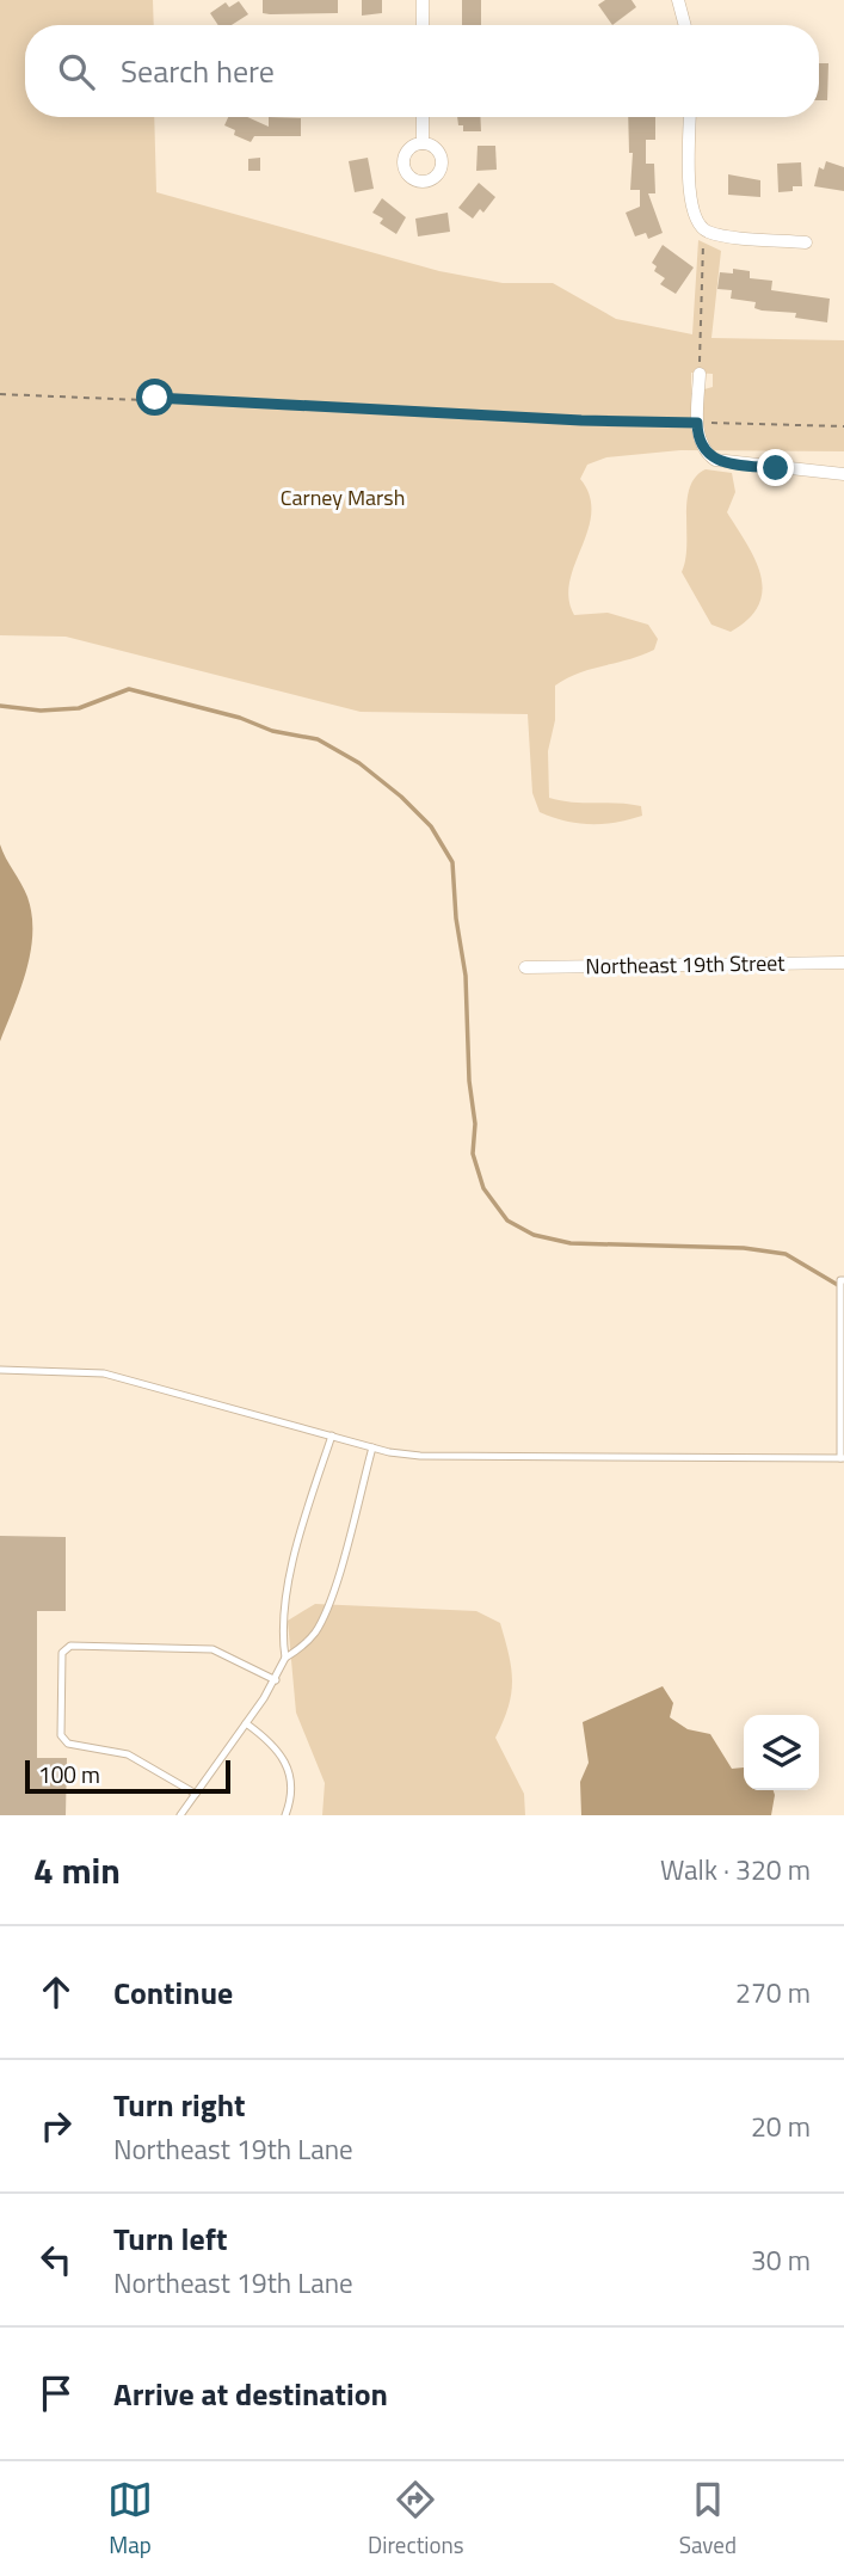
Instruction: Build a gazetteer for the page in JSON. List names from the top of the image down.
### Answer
{
  "streets": {
    "street": ["Northeast 19th Street"]
  },
  "parks": ["Carney Marsh"],
  "scale_bar": "100 m",
  "page": {
    "search": "Search here",
    "scale": "100 m",
    "heading": ["4 min", "Walk · 320 m"],
    "list": [
      ["Continue", "270 m"],
      ["Turn right", "Northeast 19th Lane", "20 m"],
      ["Turn left", "Northeast 19th Lane", "30 m"],
      "Arrive at destination"
    ],
    "nav": ["Map", "Directions", "Saved"]
  }
}
